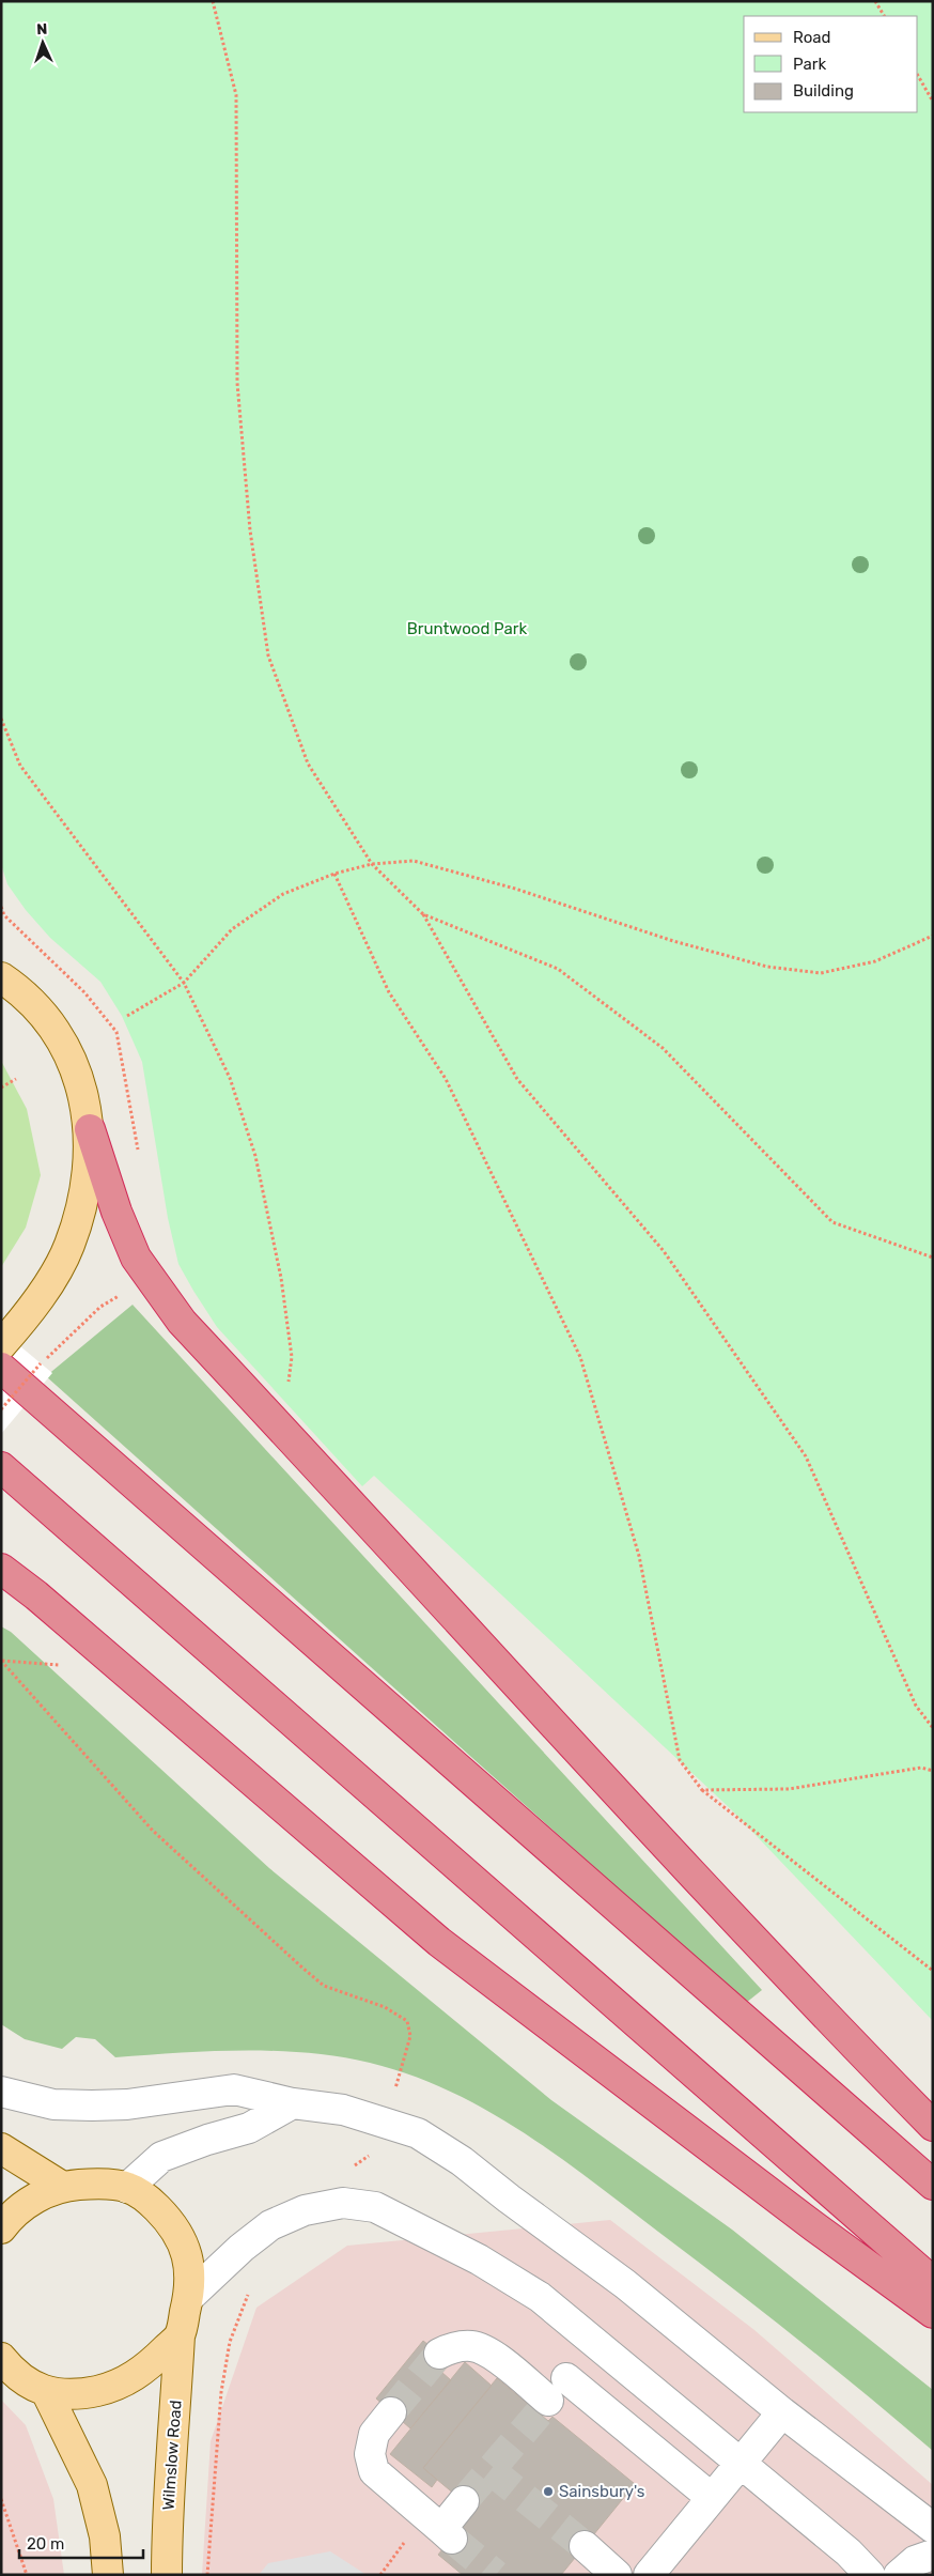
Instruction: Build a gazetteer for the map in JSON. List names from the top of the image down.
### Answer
{
  "streets": {
    "main road": ["Wilmslow Road"]
  },
  "parks": ["Bruntwood Park"],
  "places": ["Sainsbury's"],
  "legend": ["Road", "Park", "Building"],
  "scale_bar": "20 m",
  "north": "top"
}
